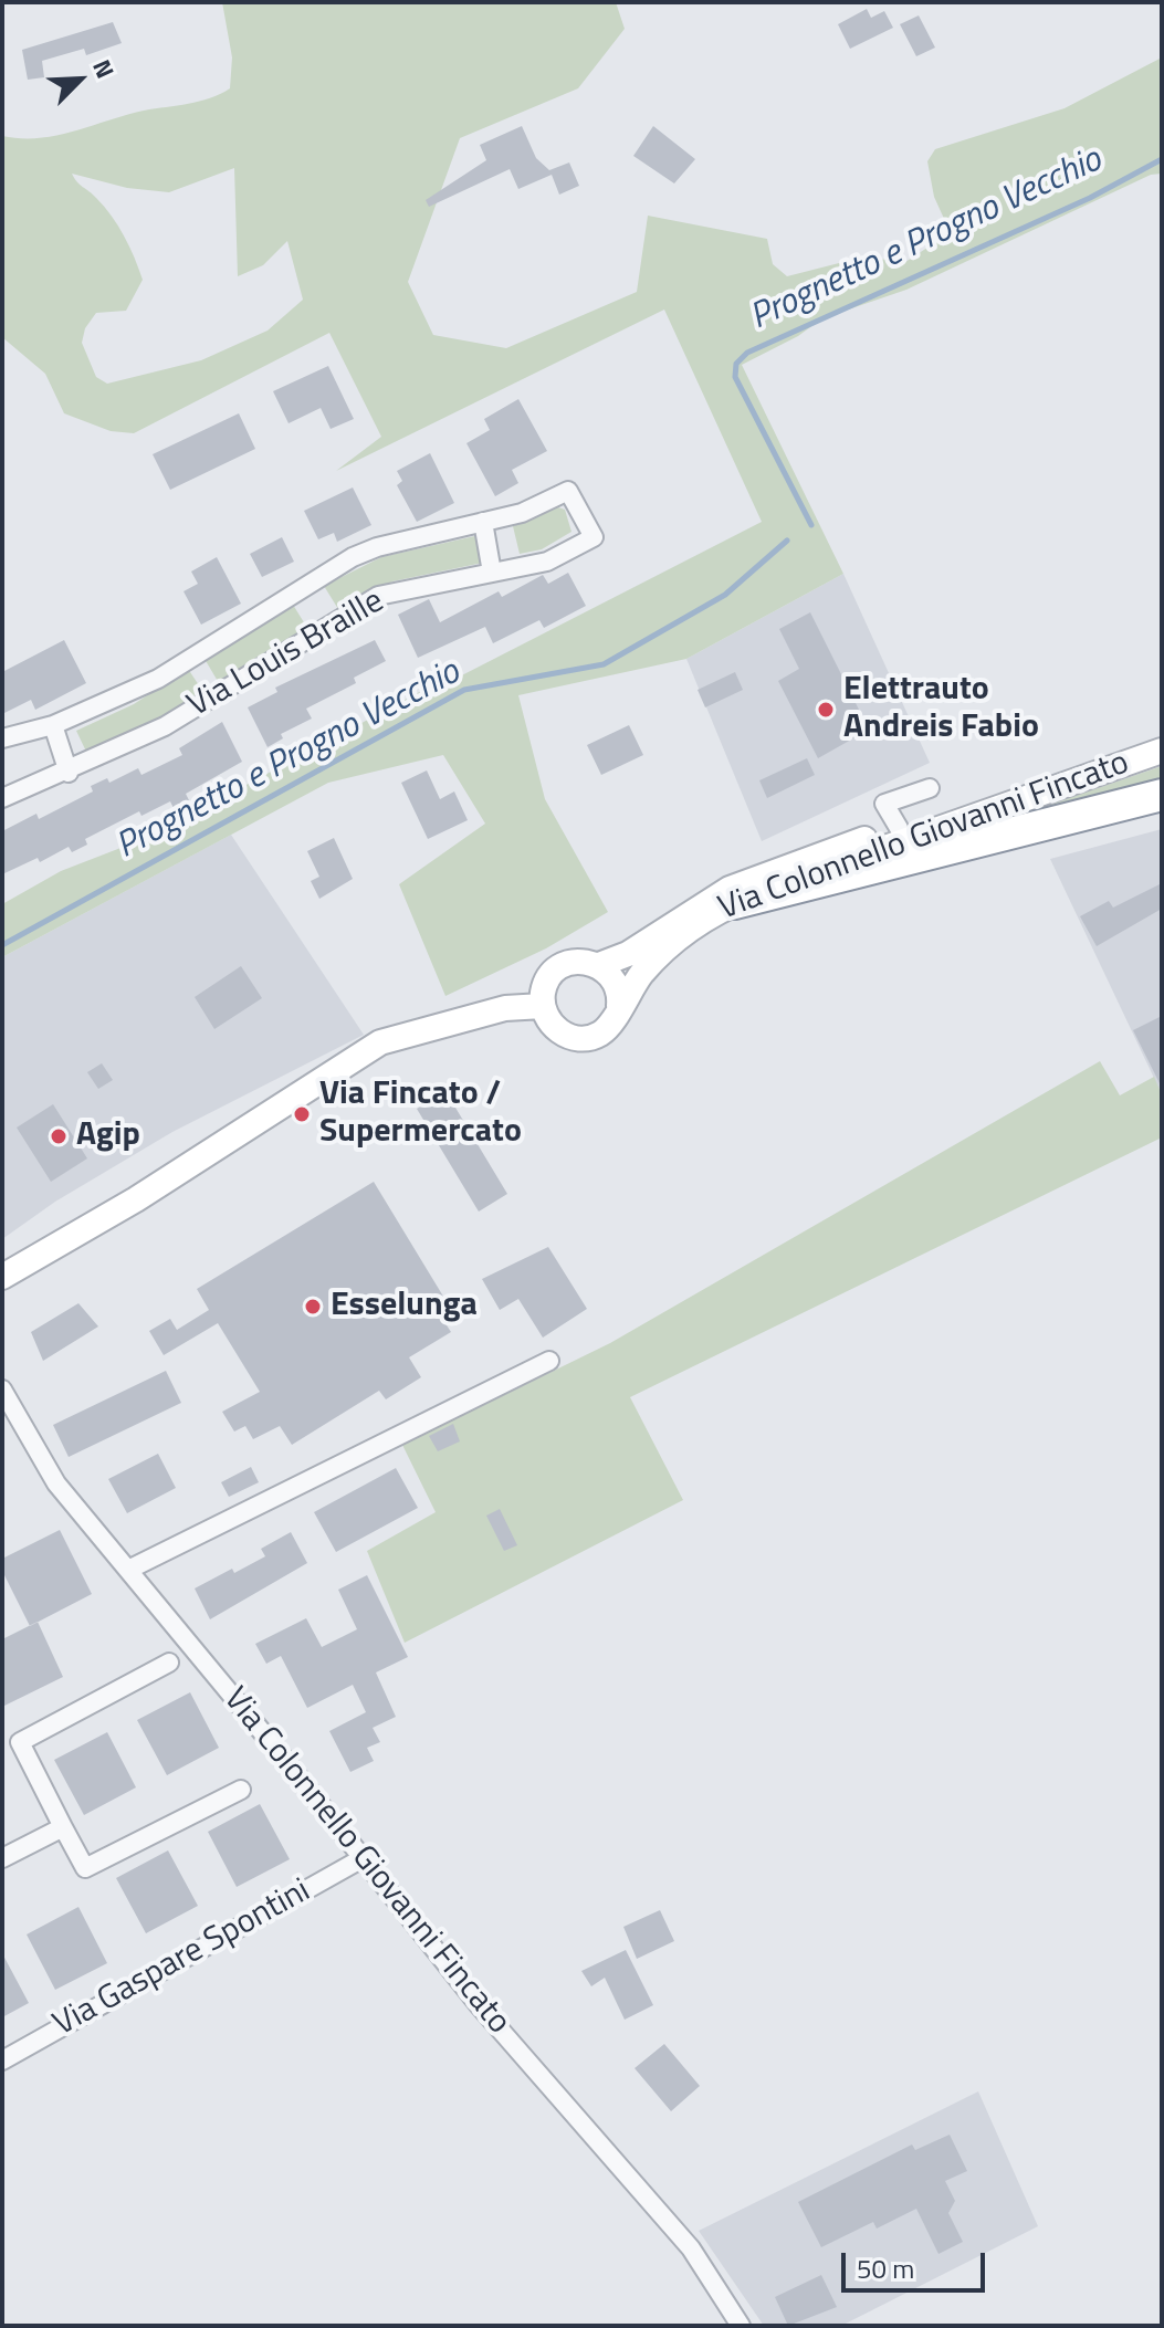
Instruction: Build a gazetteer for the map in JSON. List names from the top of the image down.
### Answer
{
  "streets": {
    "main road": ["Via Colonnello Giovanni Fincato"],
    "street": ["Via Louis Braille", "Via Gaspare Spontini"]
  },
  "crossings": [
    ["Via Colonnello Giovanni Fincato", "Via Gaspare Spontini"]
  ],
  "water": ["Prognetto e Progno Vecchio"],
  "places": [
    "Elettrauto Andreis Fabio",
    "Via Fincato / Supermercato",
    "Agip",
    "Esselunga"
  ],
  "scale_bar": "50 m",
  "north": "top right"
}
